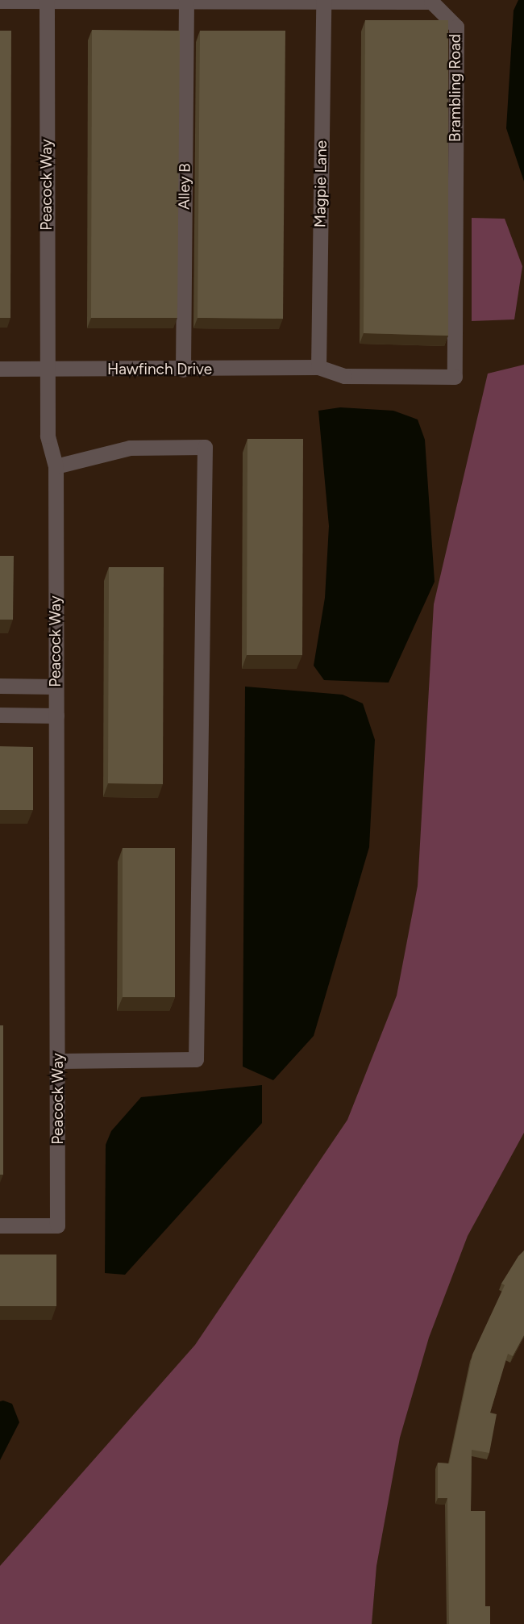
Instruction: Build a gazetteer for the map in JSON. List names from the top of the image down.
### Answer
{
  "streets": {
    "street": [
      "Brambling Road",
      "Magpie Lane",
      "Peacock Way",
      "Alley B",
      "Hawfinch Drive"
    ]
  },
  "crossings": [
    ["Brambling Road", "Magpie Lane"],
    ["Brambling Road", "Peacock Way"],
    ["Brambling Road", "Alley B"],
    ["Brambling Road", "Hawfinch Drive"],
    ["Magpie Lane", "Hawfinch Drive"],
    ["Peacock Way", "Hawfinch Drive"],
    ["Alley B", "Hawfinch Drive"]
  ]
}
